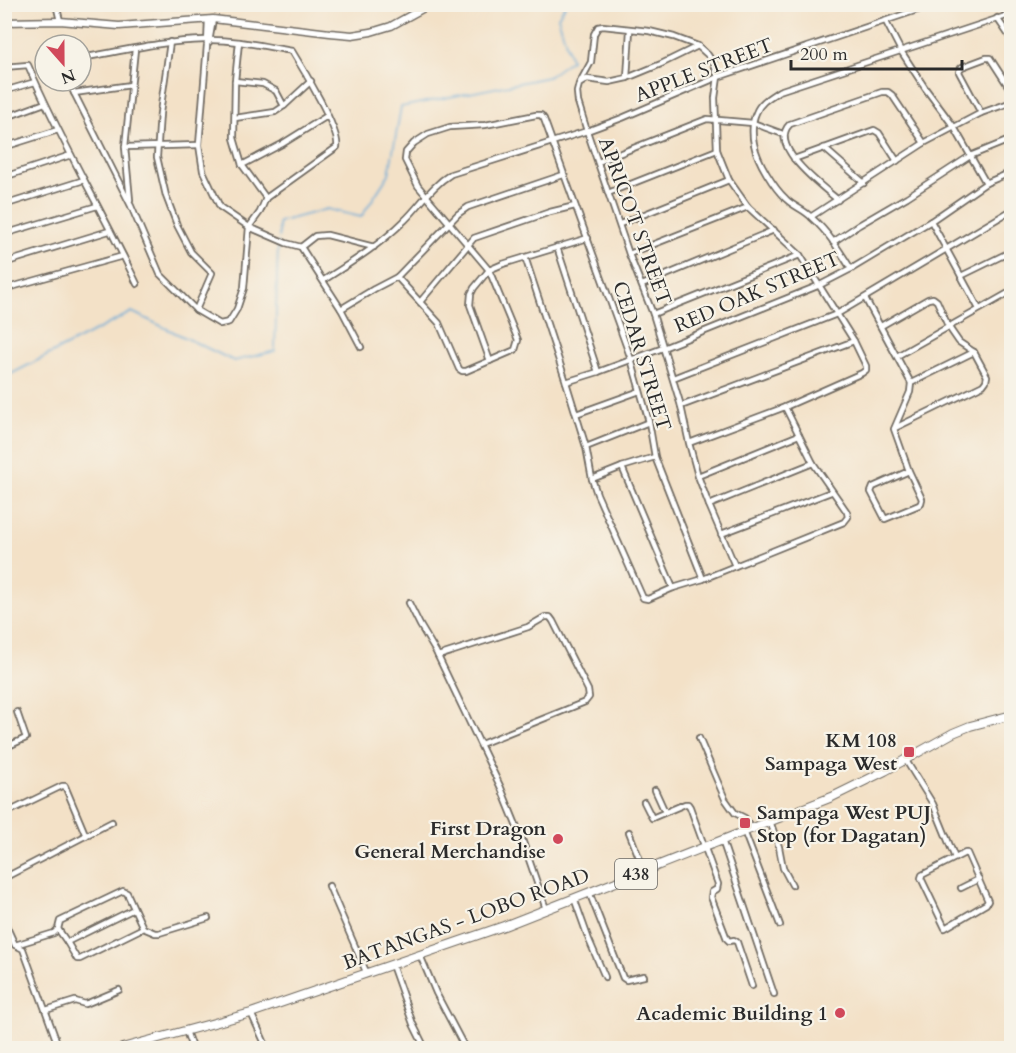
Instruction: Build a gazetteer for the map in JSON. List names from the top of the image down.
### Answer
{
  "streets": {
    "main road": ["438", "BATANGAS - LOBO ROAD"],
    "street": [
      "APPLE STREET",
      "APRICOT STREET",
      "RED OAK STREET",
      "CEDAR STREET"
    ]
  },
  "crossings": [
    ["APPLE STREET", "APRICOT STREET"],
    ["APPLE STREET", "CEDAR STREET"],
    ["APRICOT STREET", "RED OAK STREET"],
    ["RED OAK STREET", "CEDAR STREET"]
  ],
  "places": {
    "transit": ["KM 108 Sampaga West", "Sampaga West PUJ Stop (for Dagatan)"],
    "other": ["First Dragon General Merchandise", "Academic Building 1"]
  },
  "scale_bar": "200 m",
  "north": "bottom"
}
